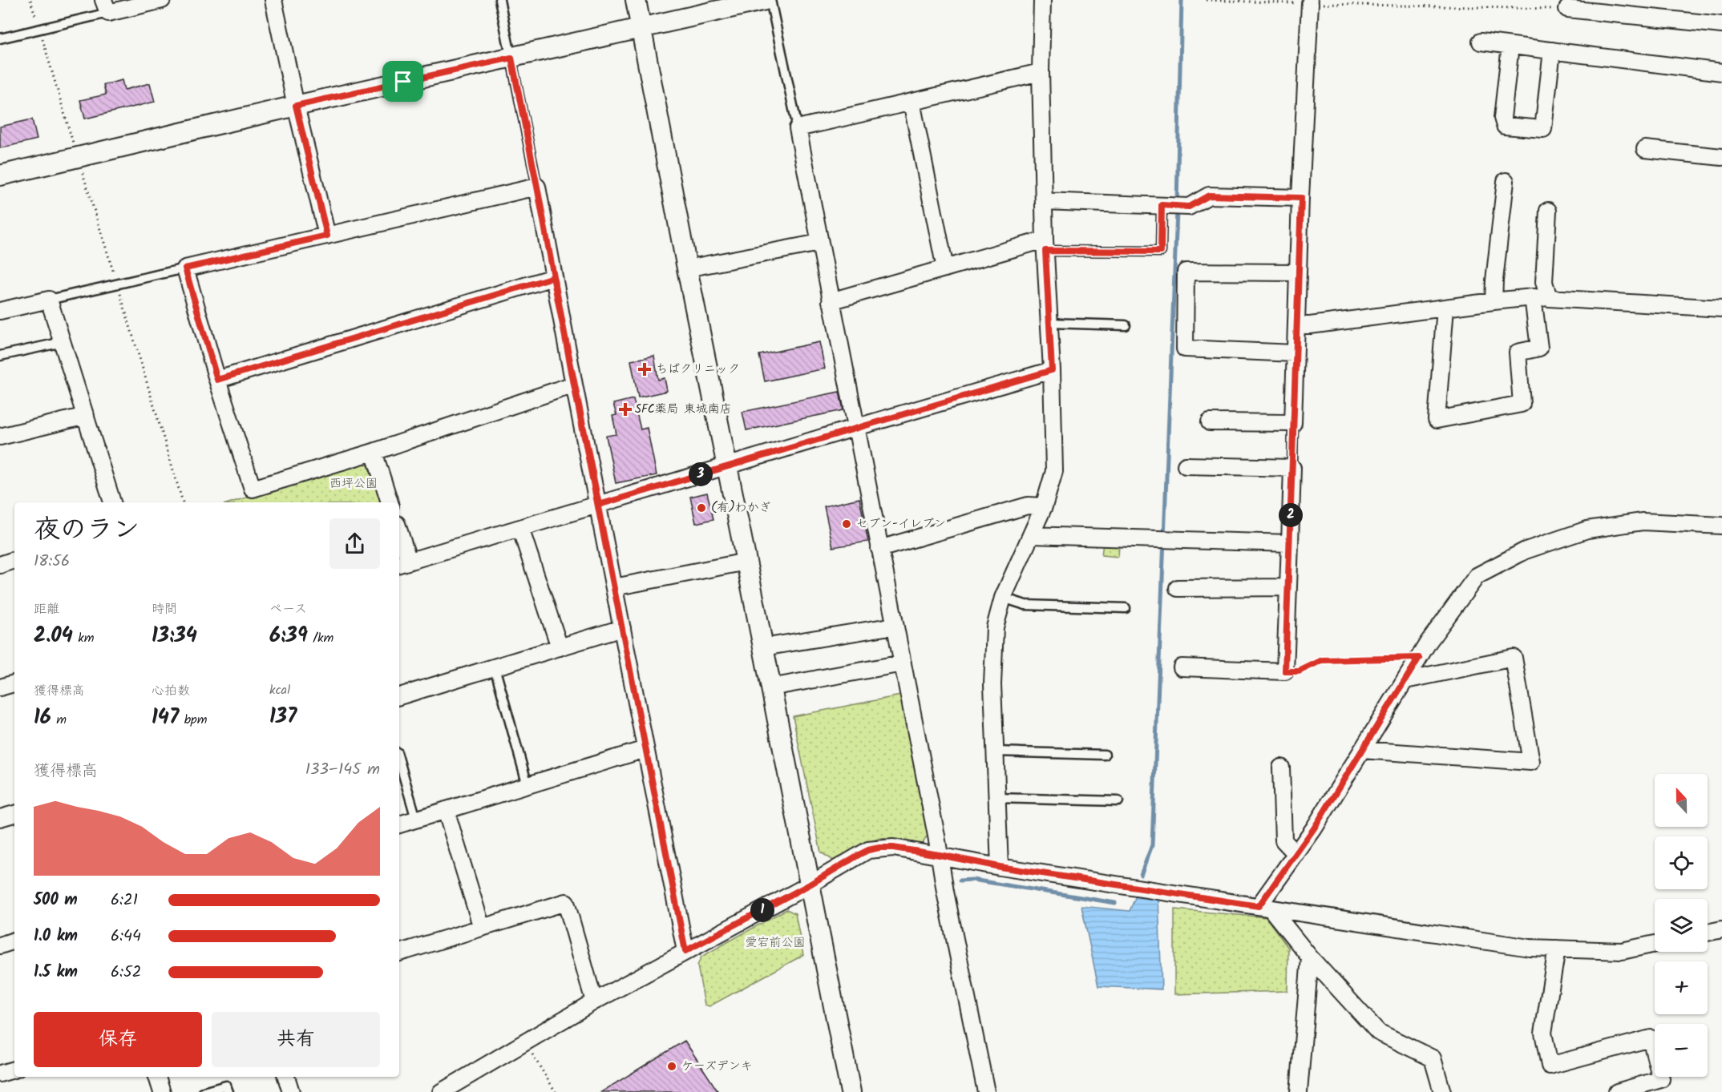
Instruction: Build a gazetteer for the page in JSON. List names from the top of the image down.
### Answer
{
  "parks": ["西坪公園", "愛宕前公園"],
  "places": {
    "health": ["ちばクリニック", "SFC薬局 東城南店"],
    "other": ["(有)わかぎ", "セブン-イレブン", "ケーズデンキ"]
  },
  "north": "top",
  "page": {
    "pins": ["3", "2", "1"],
    "heading": ["夜のラン", "18:56"],
    "stats": [
      ["距離", "2.04 km"],
      ["時間", "13:34"],
      ["ペース", "6:39 /km"],
      ["獲得標高", "16 m"],
      ["心拍数", "147 bpm"],
      ["kcal", "137"]
    ],
    "chart": ["獲得標高", "133–145 m"],
    "map_buttons": ["+", "−"],
    "list": [
      {
        "name": "500 m",
        "note": "6:21"
      },
      {
        "name": "1.0 km",
        "note": "6:44"
      },
      {
        "name": "1.5 km",
        "note": "6:52"
      }
    ],
    "buttons": ["保存", "共有"]
  }
}
